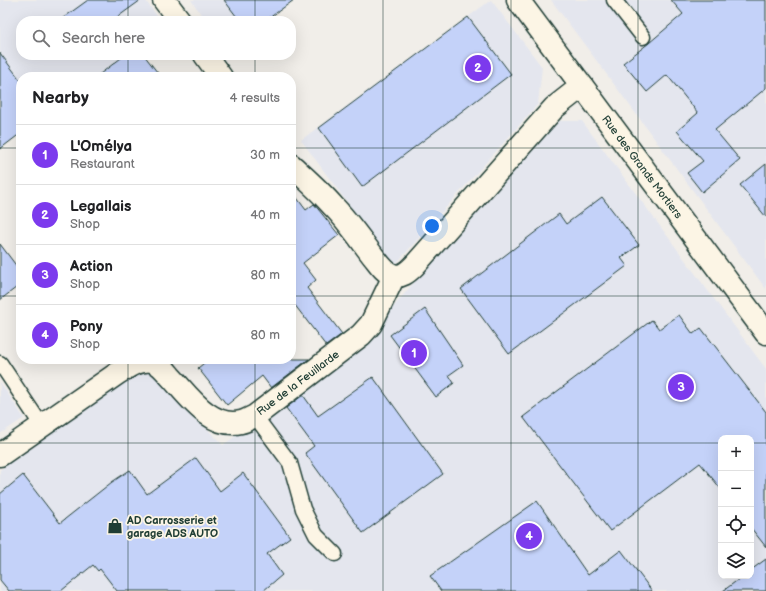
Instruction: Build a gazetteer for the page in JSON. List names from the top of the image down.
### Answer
{
  "streets": {
    "street": ["Rue des Grands Mortiers", "Rue de la Feuillarde"]
  },
  "places": {
    "shop": ["AD Carrosserie et garage ADS AUTO"]
  },
  "page": {
    "search": "Search here",
    "pins": [
      "2",
      "1",
      "3",
      "4"
    ],
    "heading": ["Nearby", "4 results"],
    "list": [
      {
        "mark": "1",
        "name": "L'Omélya",
        "note": "Restaurant",
        "value": "30 m"
      },
      {
        "mark": "2",
        "name": "Legallais",
        "note": "Shop",
        "value": "40 m"
      },
      {
        "mark": "3",
        "name": "Action",
        "note": "Shop",
        "value": "80 m"
      },
      {
        "mark": "4",
        "name": "Pony",
        "note": "Shop",
        "value": "80 m"
      }
    ],
    "map_buttons": ["+", "−"]
  }
}
